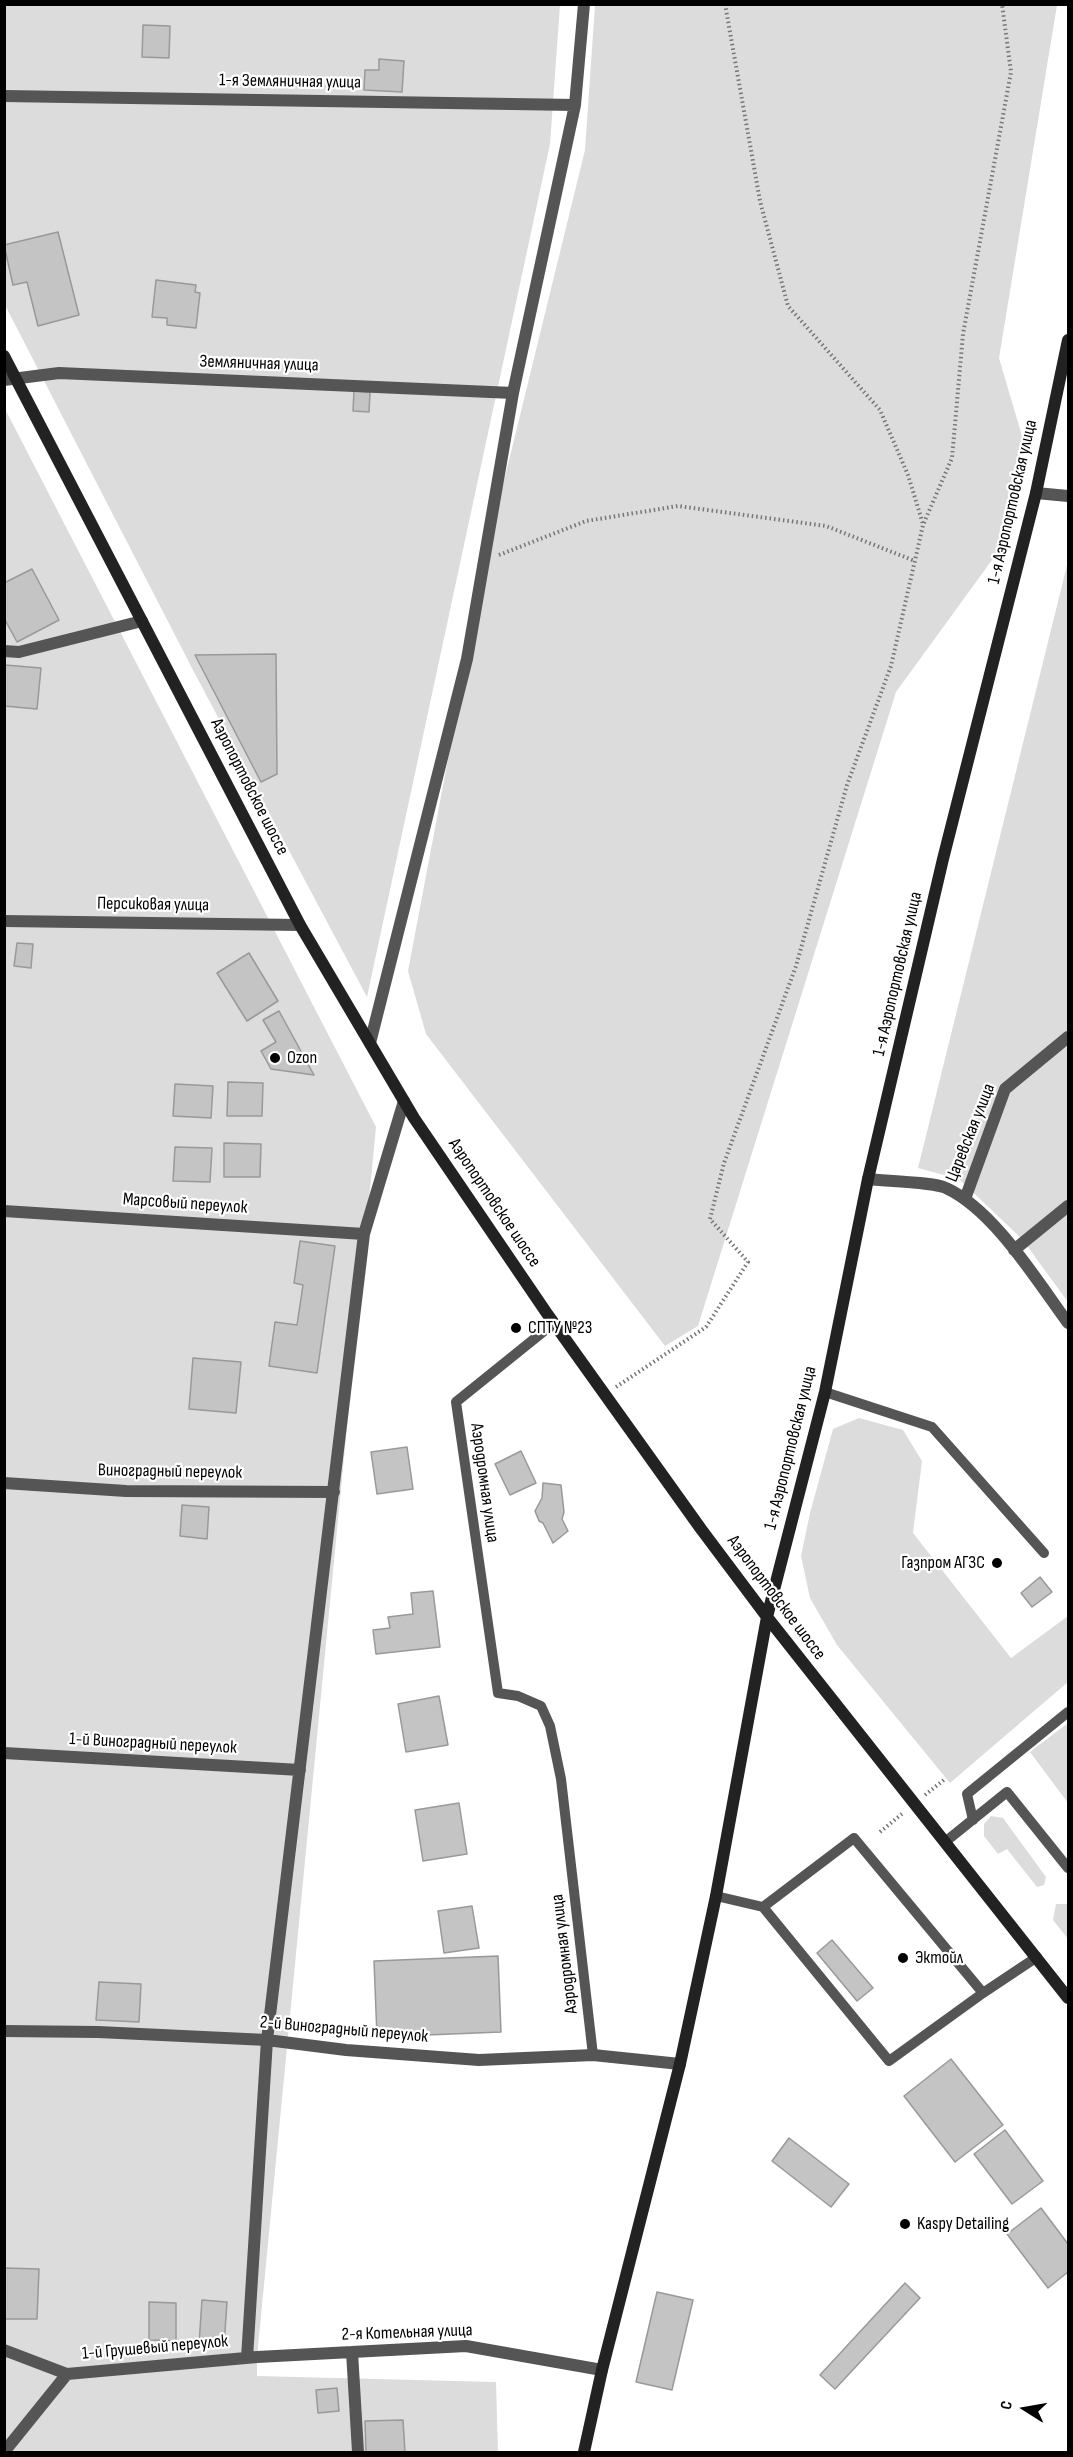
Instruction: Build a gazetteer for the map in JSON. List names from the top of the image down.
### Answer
{
  "streets": {
    "street": [
      "1-я Земляничная улица",
      "Земляничная улица",
      "1-я Аэропортовская улица",
      "Аэропортовское шоссе",
      "Персиковая улица",
      "Царевская улица",
      "Марсовый переулок",
      "Виноградный переулок",
      "1-й Виноградный переулок",
      "2-й Виноградный переулок",
      "2-я Котельная улица",
      "1-й Грушевый переулок"
    ],
    "lane": ["Аэродромная улица"]
  },
  "crossings": [
    ["Земляничная улица", "Аэропортовское шоссе"],
    ["1-я Аэропортовская улица", "Аэропортовское шоссе"],
    ["1-я Аэропортовская улица", "Царевская улица"],
    ["1-я Аэропортовская улица", "2-й Виноградный переулок"],
    ["1-я Аэропортовская улица", "2-я Котельная улица"],
    ["Аэропортовское шоссе", "Персиковая улица"],
    ["Аэропортовское шоссе", "Аэродромная улица"],
    ["Аэродромная улица", "2-й Виноградный переулок"],
    ["2-я Котельная улица", "1-й Грушевый переулок"]
  ],
  "places": [
    "Ozon",
    "СПТУ №23",
    "Газпром АГЗС",
    "Эктойл",
    "Kaspy Detailing"
  ],
  "north": "left"
}
